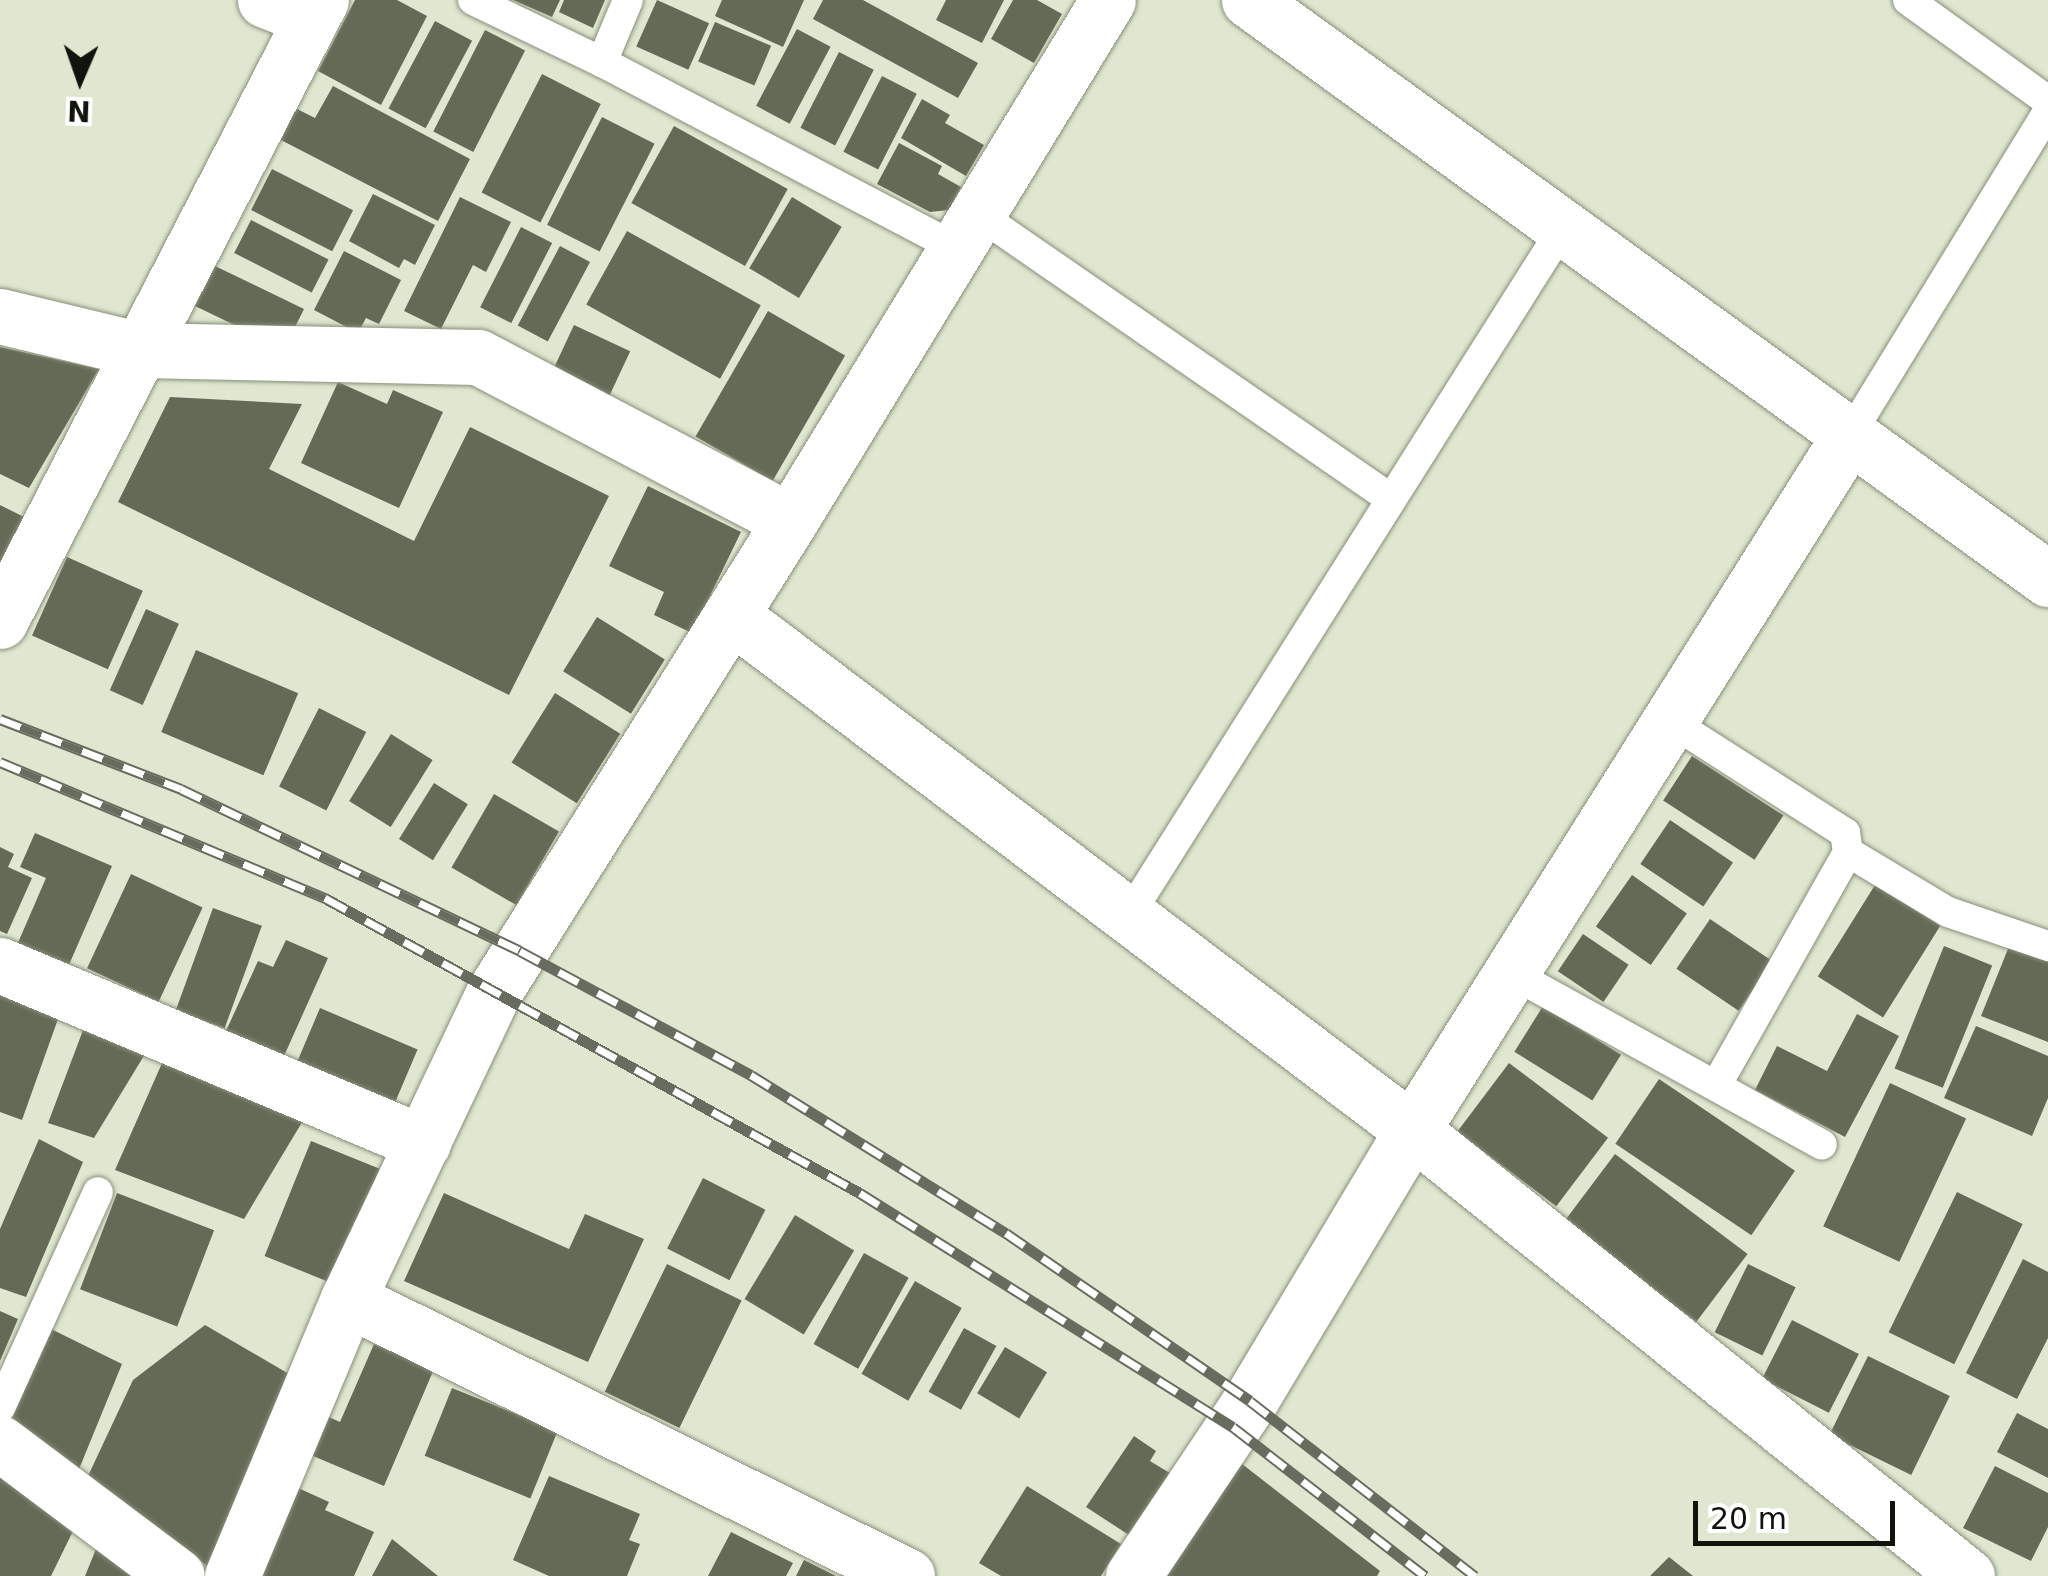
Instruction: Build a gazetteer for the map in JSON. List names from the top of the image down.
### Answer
{
  "scale_bar": "20 m",
  "north": "bottom"
}
